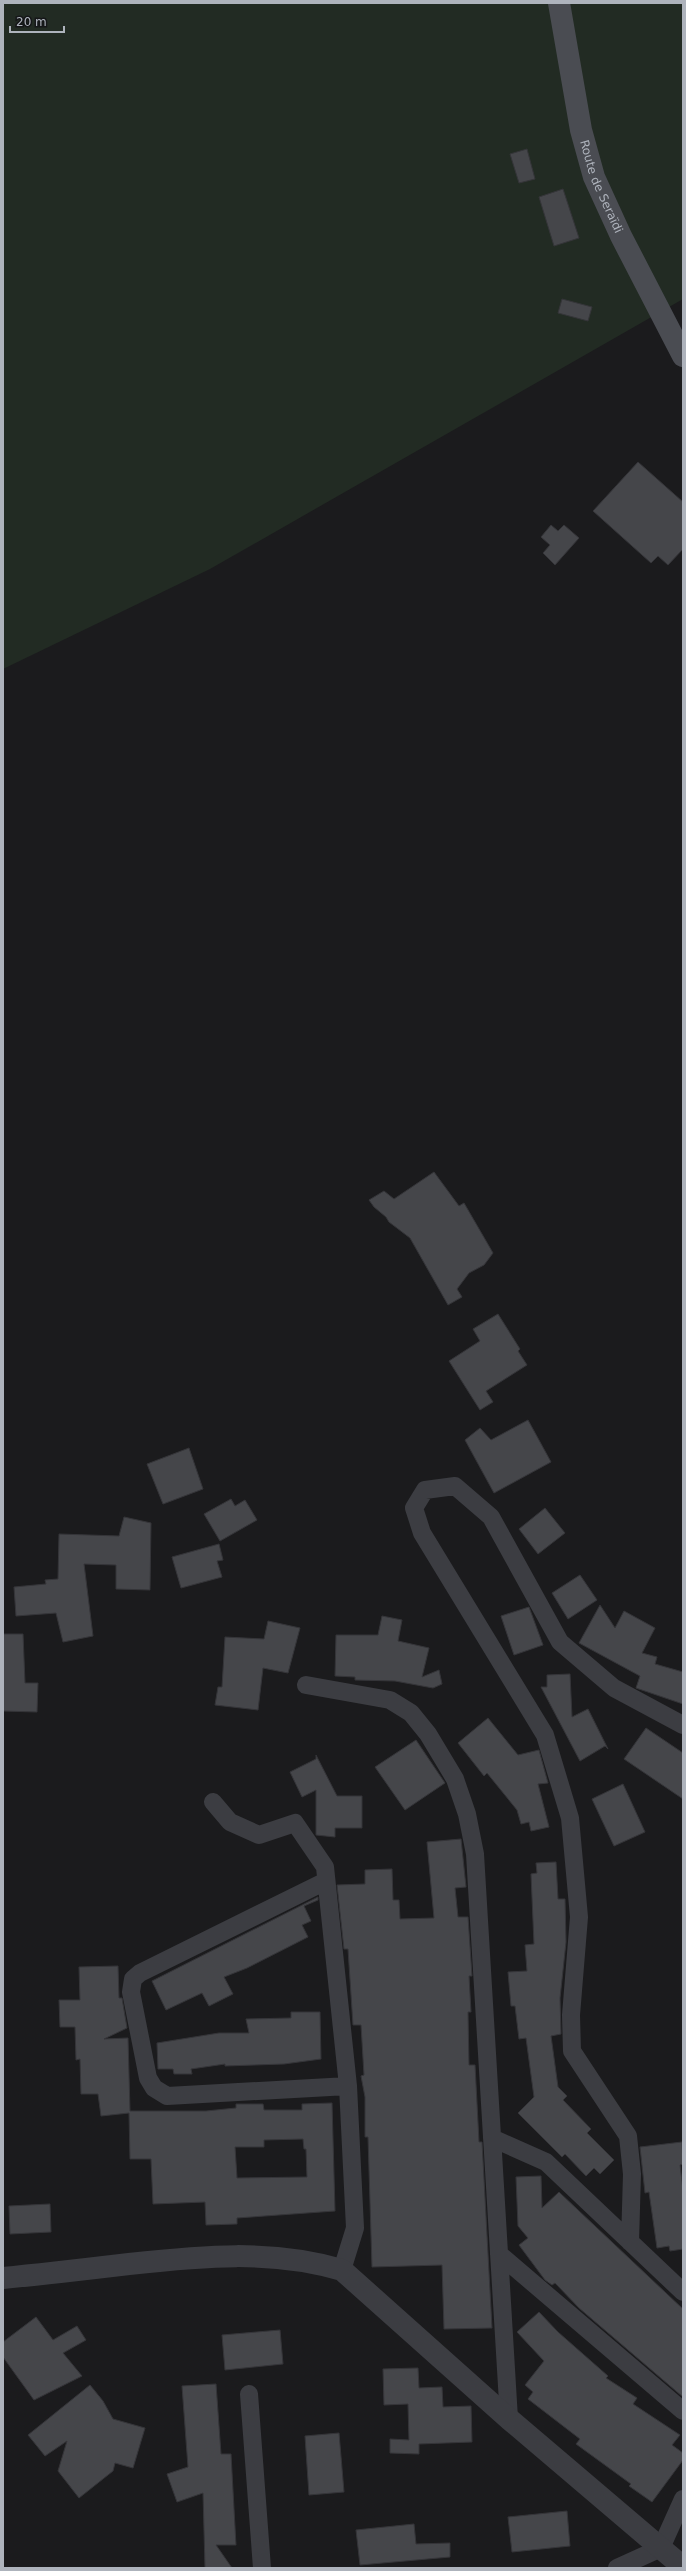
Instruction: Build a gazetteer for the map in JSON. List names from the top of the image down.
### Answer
{
  "streets": {
    "main road": ["Route de Seraïdi"]
  },
  "scale_bar": "20 m"
}
